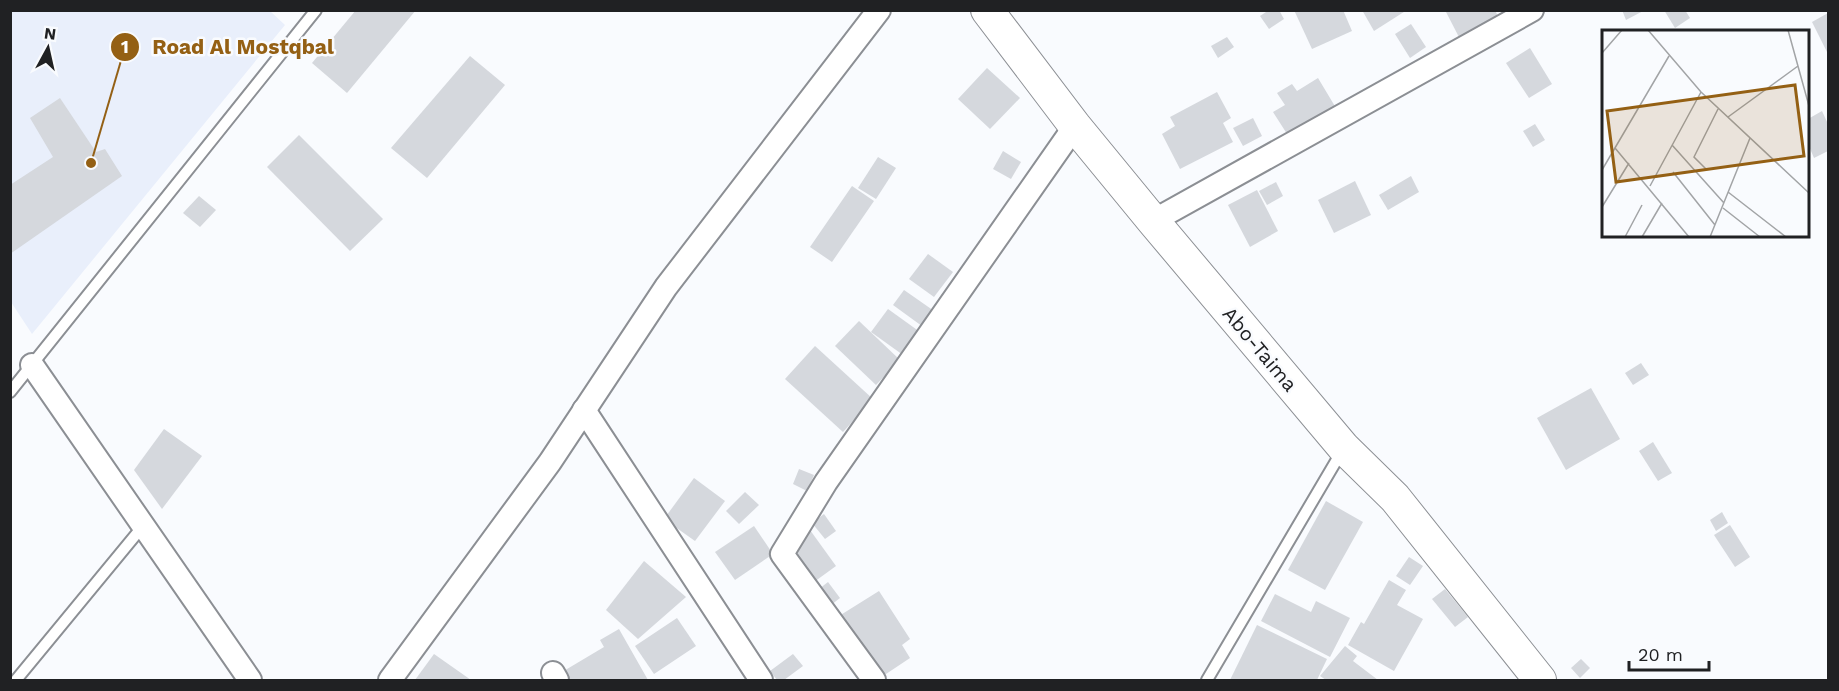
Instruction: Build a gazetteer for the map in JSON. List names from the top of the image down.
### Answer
{
  "streets": {
    "street": ["Abo-Taima"]
  },
  "places": ["Road Al Mostqbal"],
  "scale_bar": "20 m",
  "north": "top"
}
